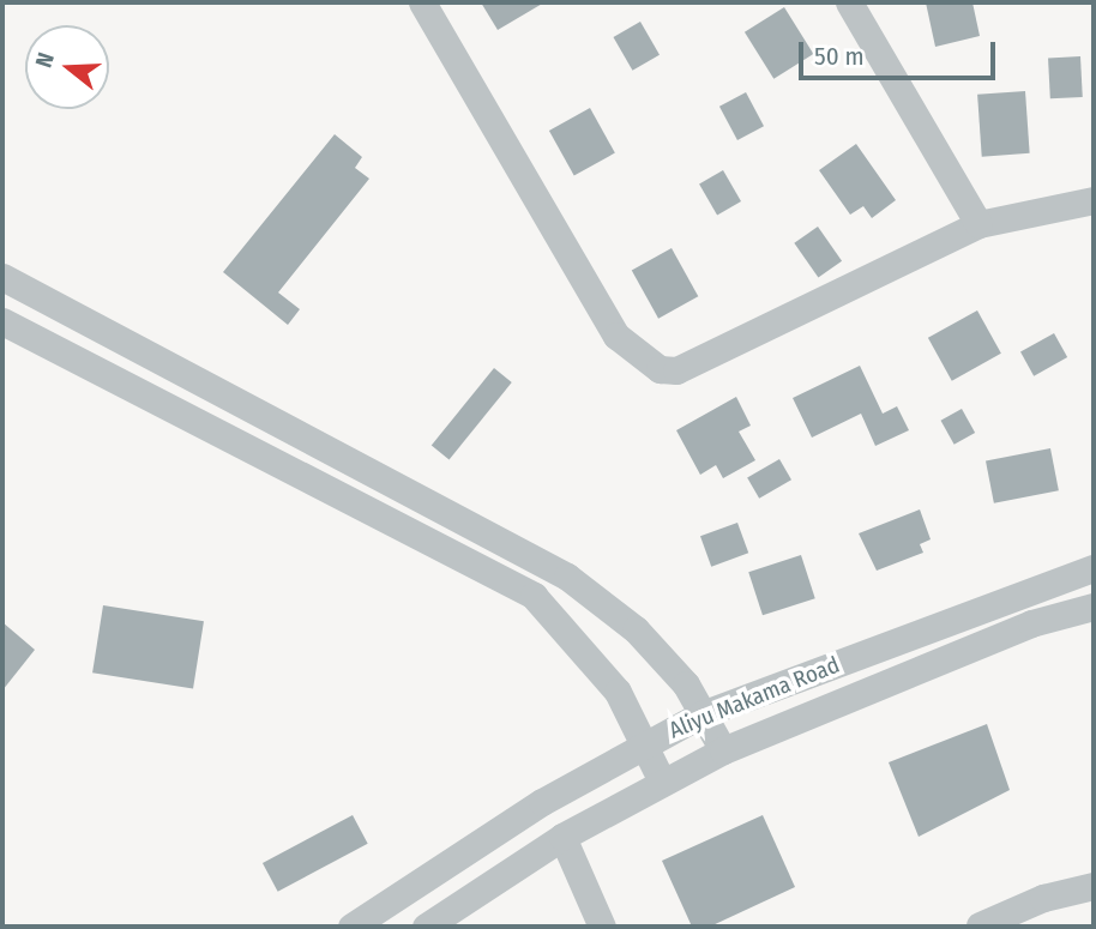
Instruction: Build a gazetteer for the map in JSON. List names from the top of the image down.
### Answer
{
  "streets": {
    "street": ["Aliyu Makama Road"]
  },
  "scale_bar": "50 m",
  "north": "left"
}
